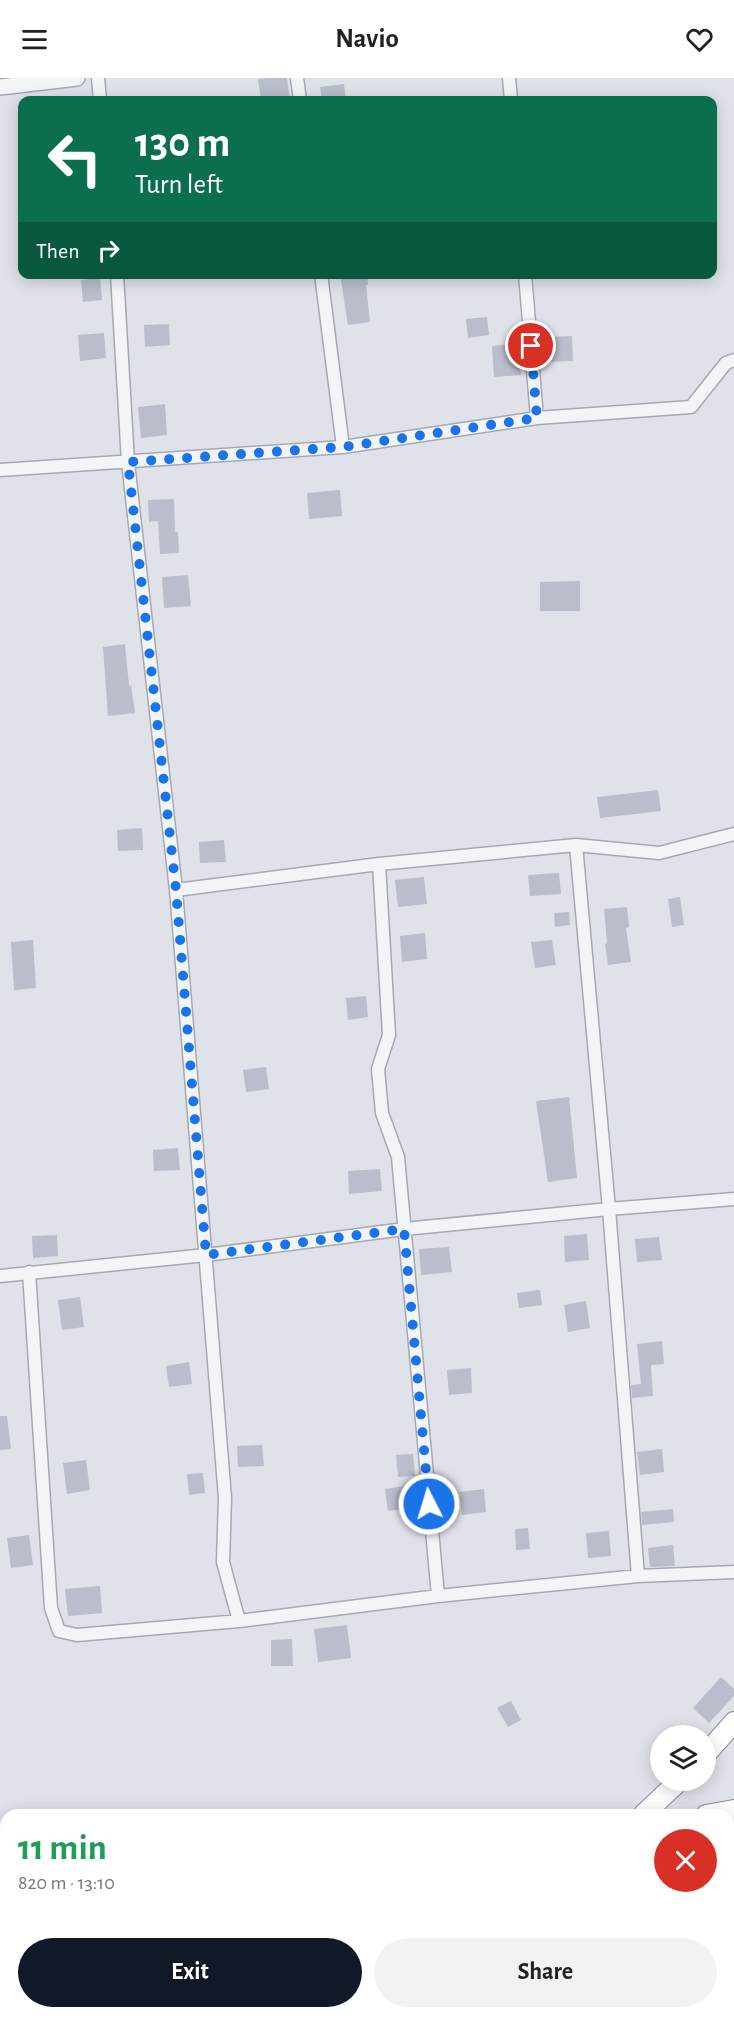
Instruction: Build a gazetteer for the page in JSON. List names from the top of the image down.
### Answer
{
  "page": {
    "header": "Navio",
    "turn": ["130 m", "Turn left"],
    "then": "Then",
    "heading": ["11 min", "820 m · 13:10"],
    "buttons": ["Exit", "Share"]
  }
}
